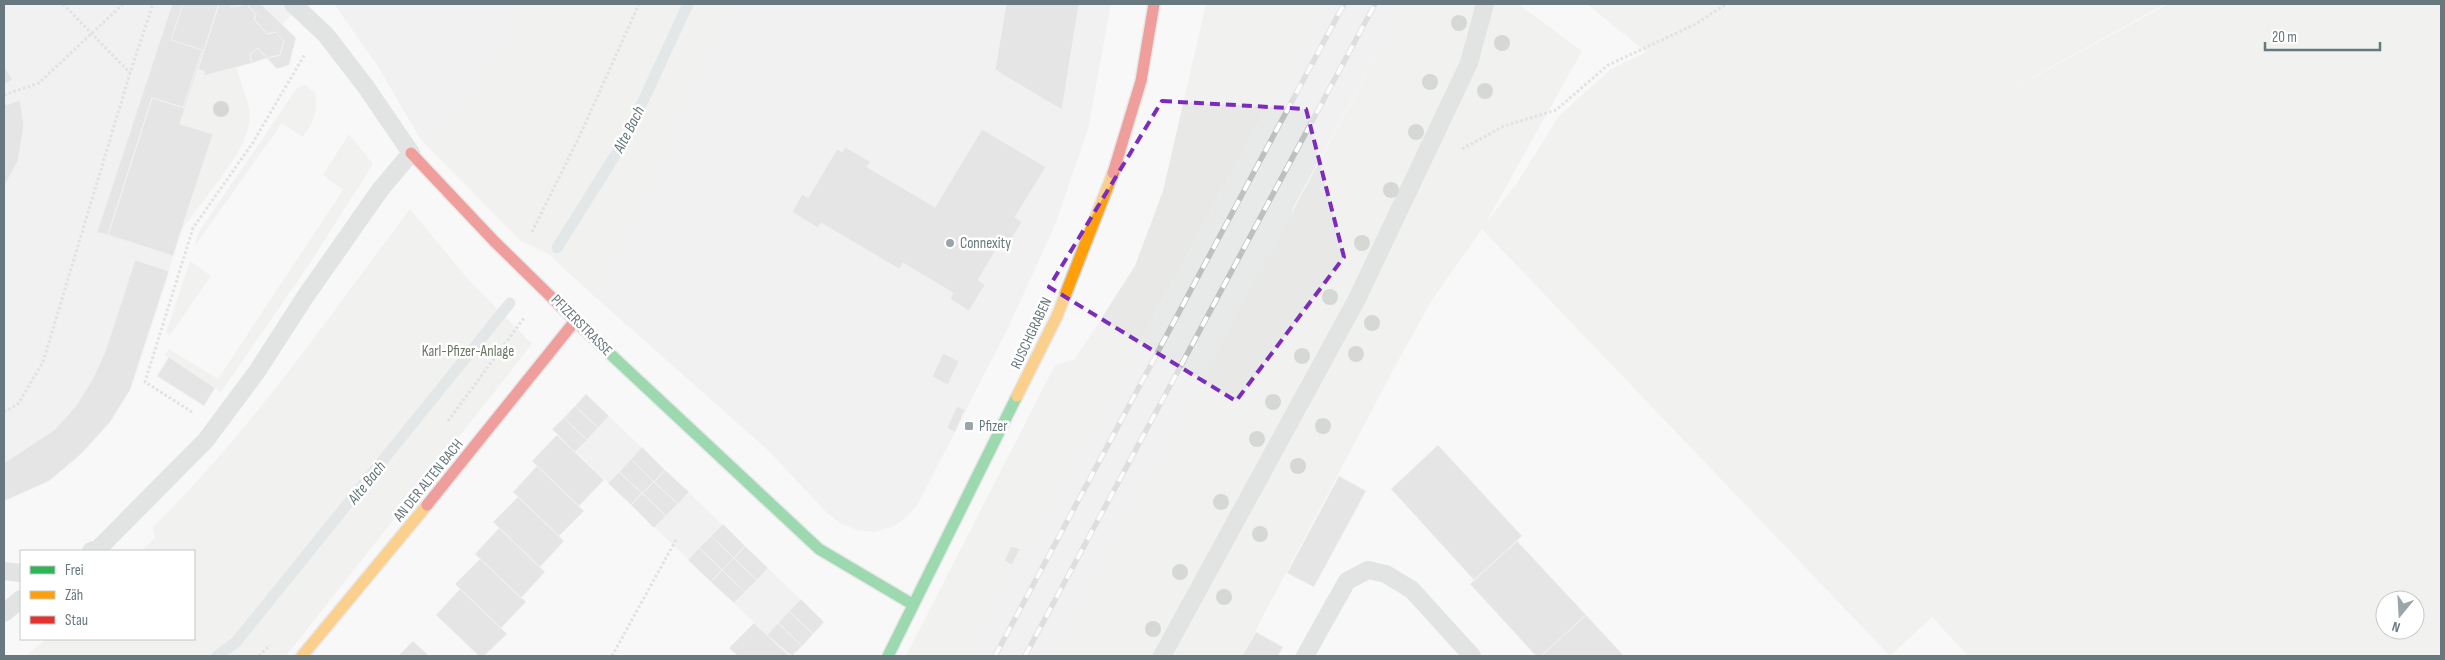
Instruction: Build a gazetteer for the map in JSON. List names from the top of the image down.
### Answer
{
  "streets": {
    "street": ["PFIZERSTRASSE", "RUSCHGRABEN", "AN DER ALTEN BACH"]
  },
  "crossings": [
    ["PFIZERSTRASSE", "RUSCHGRABEN"],
    ["PFIZERSTRASSE", "AN DER ALTEN BACH"]
  ],
  "water": ["Alte Bach"],
  "parks": ["Karl-Pfizer-Anlage"],
  "places": {
    "other": ["Connexity"],
    "transit": ["Pfizer"]
  },
  "legend": ["Frei", "Zäh", "Stau"],
  "scale_bar": "20 m",
  "north": "bottom"
}
